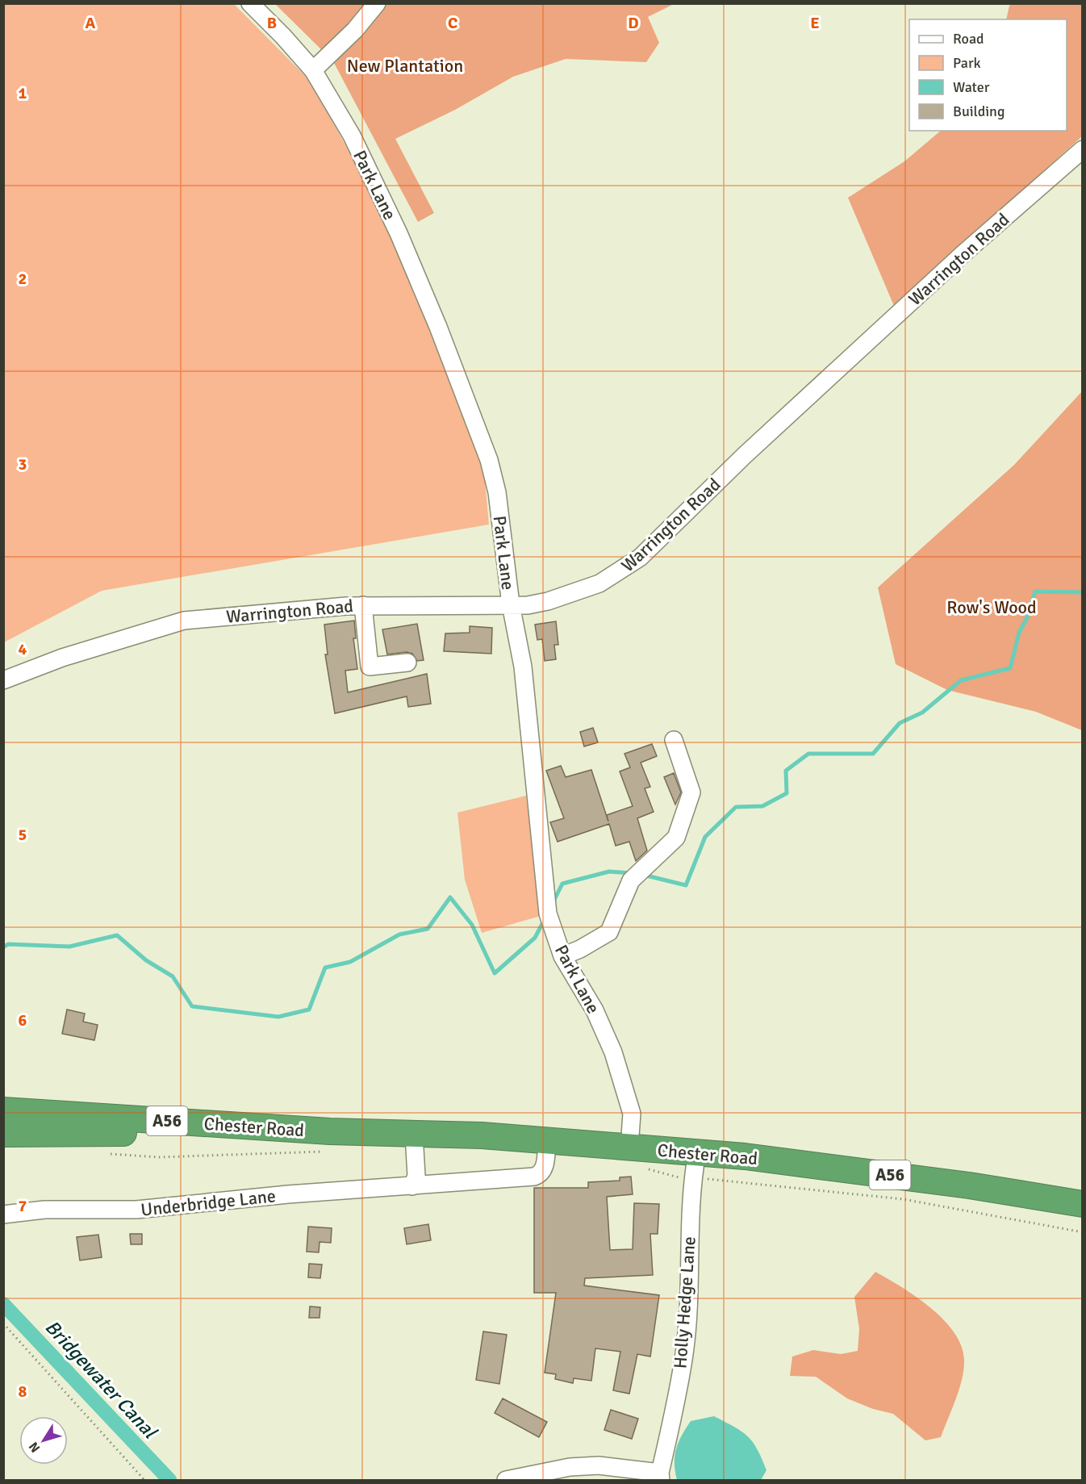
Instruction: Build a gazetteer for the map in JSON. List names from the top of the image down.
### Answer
{
  "streets": {
    "highway": ["A56", "Chester Road"],
    "street": [
      "Park Lane",
      "Warrington Road",
      "Underbridge Lane",
      "Holly Hedge Lane"
    ]
  },
  "crossings": [
    ["Park Lane", "Warrington Road"],
    ["Park Lane", "Chester Road"],
    ["Chester Road", "Underbridge Lane"],
    ["Chester Road", "Holly Hedge Lane"]
  ],
  "water": ["Bridgewater Canal"],
  "parks": ["New Plantation", "Row's Wood"],
  "legend": [
    "Road",
    "Park",
    "Water",
    "Building"
  ],
  "north": "bottom left",
  "grid": {
    "columns": [
      "A",
      "B",
      "C",
      "D",
      "E"
    ],
    "rows": [
      "1",
      "2",
      "3",
      "4",
      "5",
      "6",
      "7",
      "8"
    ]
  }
}
